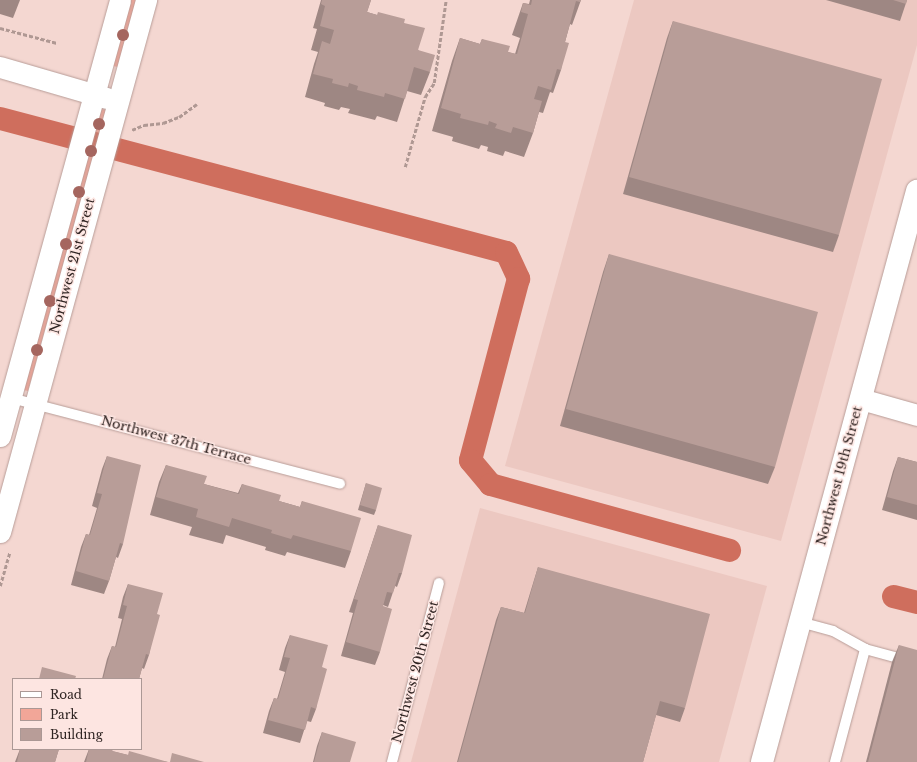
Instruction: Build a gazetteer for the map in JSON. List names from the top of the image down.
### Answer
{
  "streets": {
    "street": ["Northwest 21st Street", "Northwest 19th Street"],
    "lane": ["Northwest 37th Terrace", "Northwest 20th Street"]
  },
  "crossings": [
    ["Northwest 21st Street", "Northwest 37th Terrace"]
  ],
  "legend": ["Road", "Park", "Building"]
}
